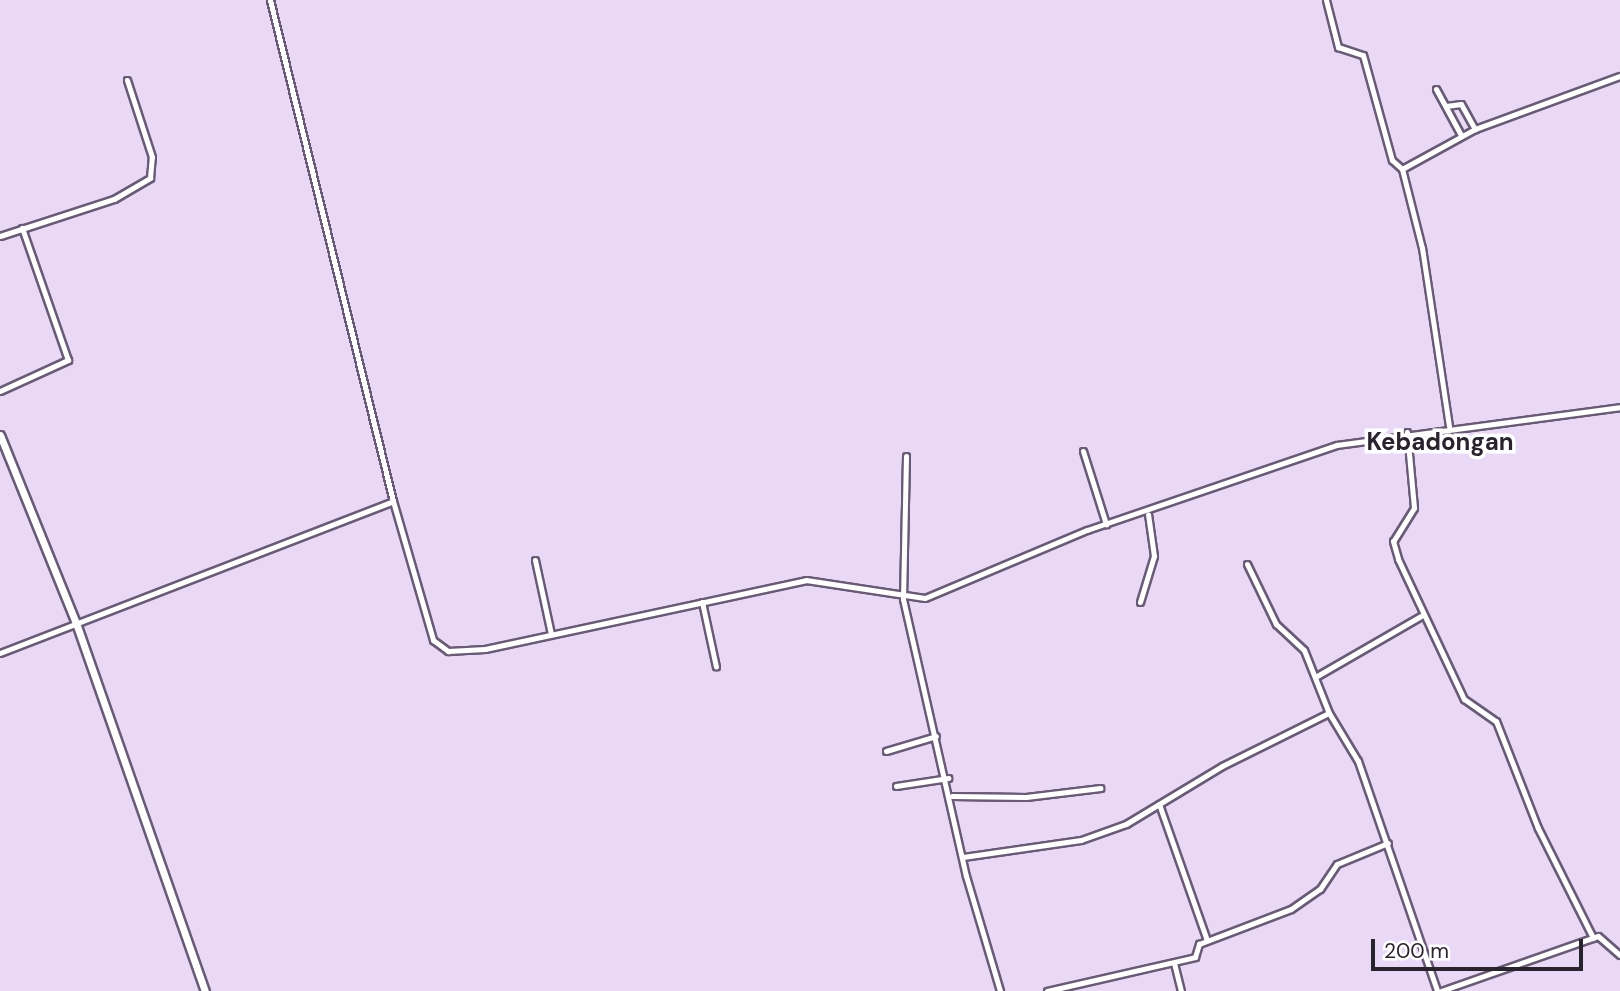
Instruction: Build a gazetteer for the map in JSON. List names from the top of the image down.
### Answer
{
  "districts": ["Kebadongan"],
  "scale_bar": "200 m"
}
